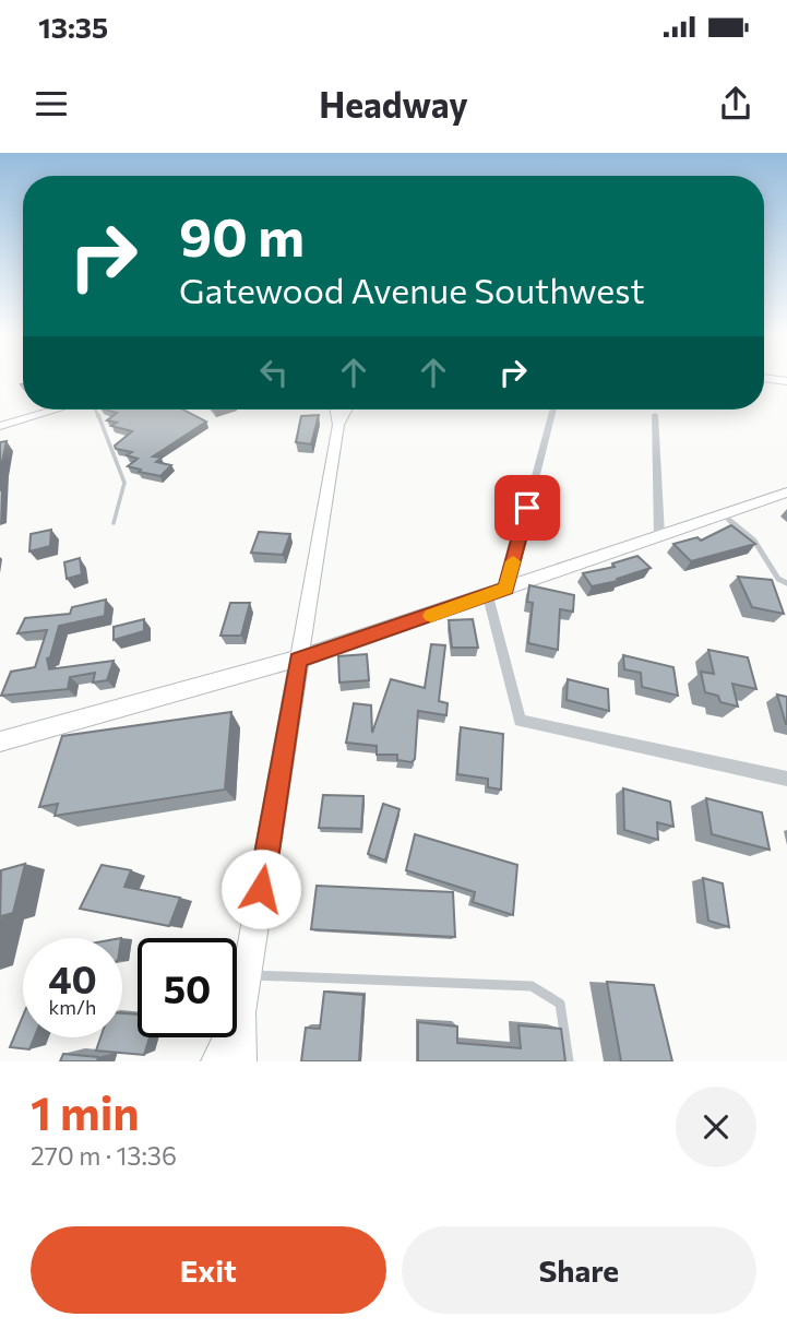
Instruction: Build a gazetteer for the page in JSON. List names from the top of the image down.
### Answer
{
  "page": {
    "status": "13:35",
    "header": "Headway",
    "turn": ["90 m", "Gatewood Avenue Southwest"],
    "speed": "40 km/h",
    "limit": "50",
    "heading": ["1 min", "270 m · 13:36"],
    "buttons": ["Exit", "Share"]
  }
}
